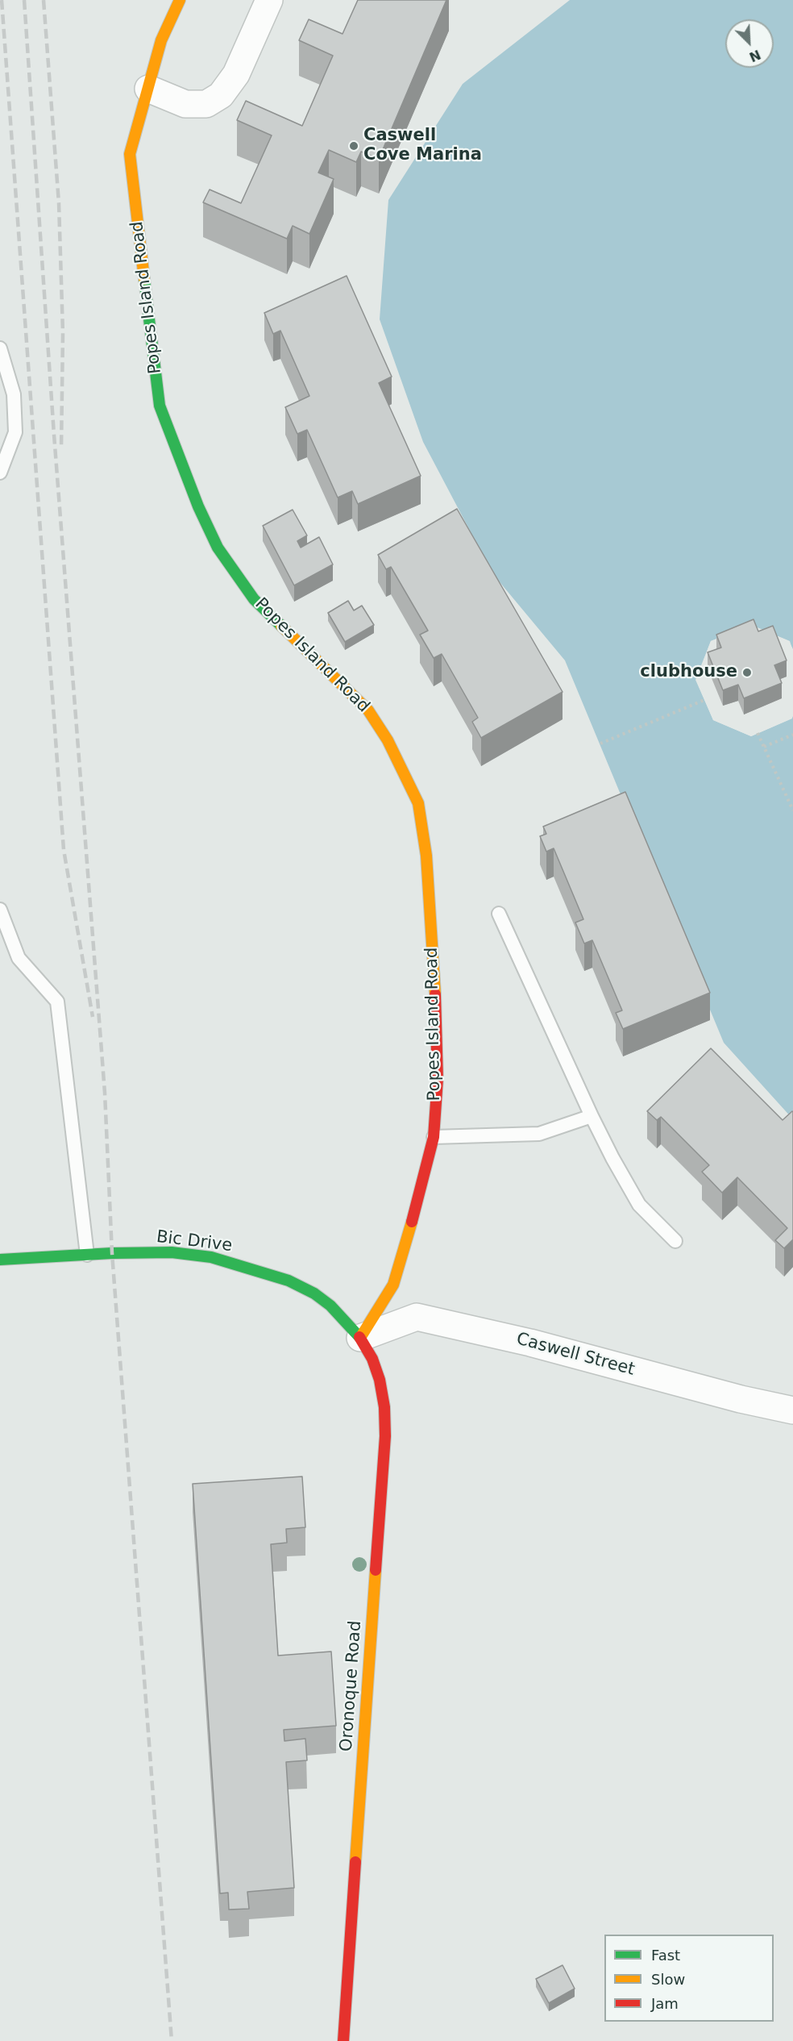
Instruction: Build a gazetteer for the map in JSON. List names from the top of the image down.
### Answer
{
  "streets": {
    "street": [
      "Popes Island Road",
      "Bic Drive",
      "Caswell Street",
      "Oronoque Road"
    ]
  },
  "crossings": [
    ["Popes Island Road", "Bic Drive"],
    ["Popes Island Road", "Caswell Street"],
    ["Popes Island Road", "Oronoque Road"],
    ["Bic Drive", "Caswell Street"],
    ["Bic Drive", "Oronoque Road"],
    ["Caswell Street", "Oronoque Road"]
  ],
  "places": ["Caswell Cove Marina", "clubhouse"],
  "legend": ["Fast", "Slow", "Jam"],
  "north": "bottom right"
}
